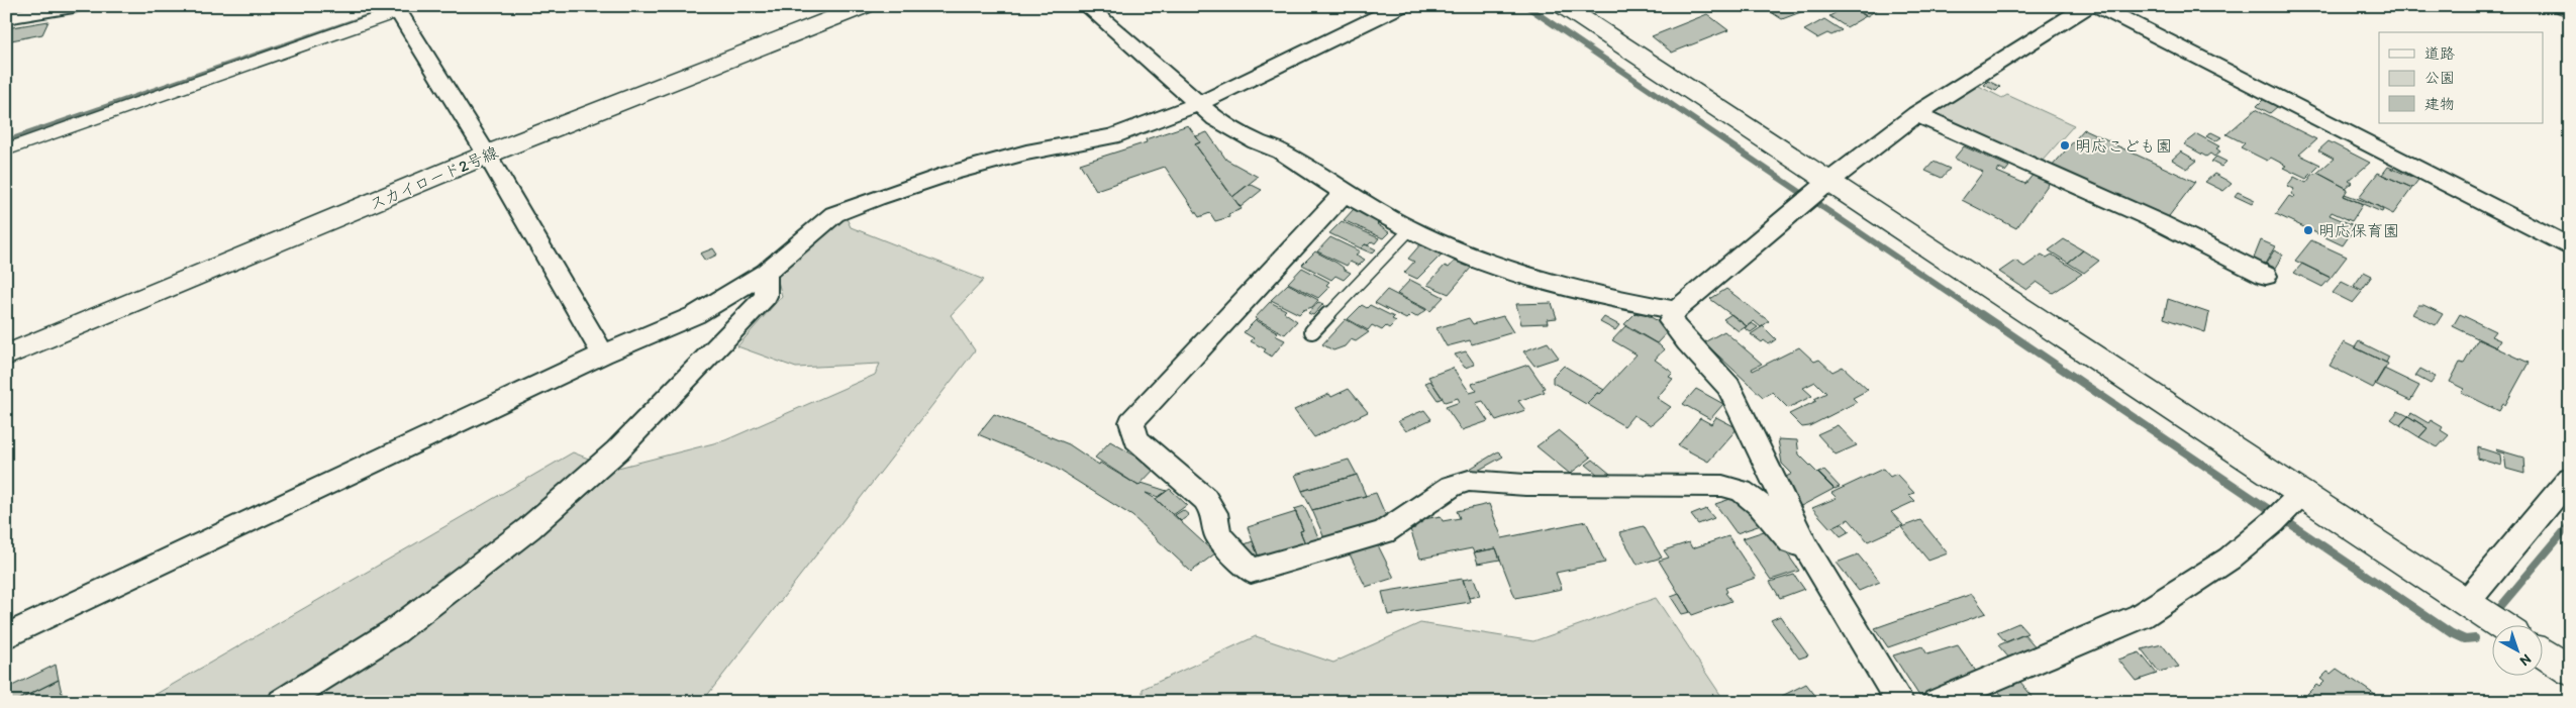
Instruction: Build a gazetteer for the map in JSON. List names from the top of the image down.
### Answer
{
  "streets": {
    "street": ["スカイロード2号線"]
  },
  "places": ["明応こども園", "明応保育園"],
  "legend": ["道路", "公園", "建物"],
  "north": "bottom right"
}
